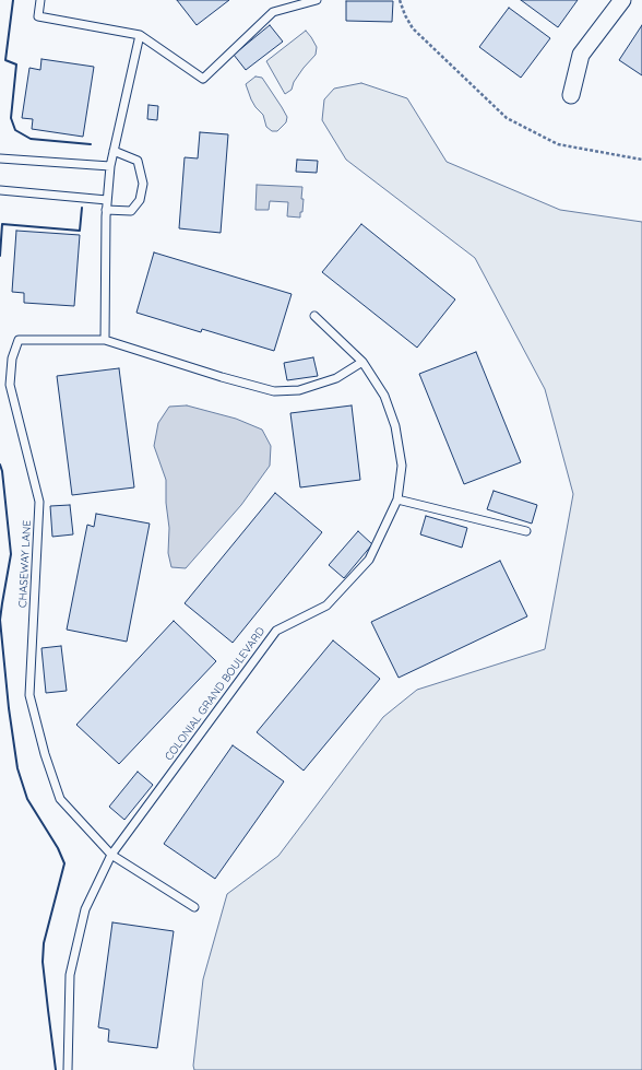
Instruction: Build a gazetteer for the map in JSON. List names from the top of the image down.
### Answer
{
  "streets": {
    "lane": ["CHASEWAY LANE", "COLONIAL GRAND BOULEVARD"]
  },
  "crossings": [
    ["CHASEWAY LANE", "COLONIAL GRAND BOULEVARD"]
  ]
}
